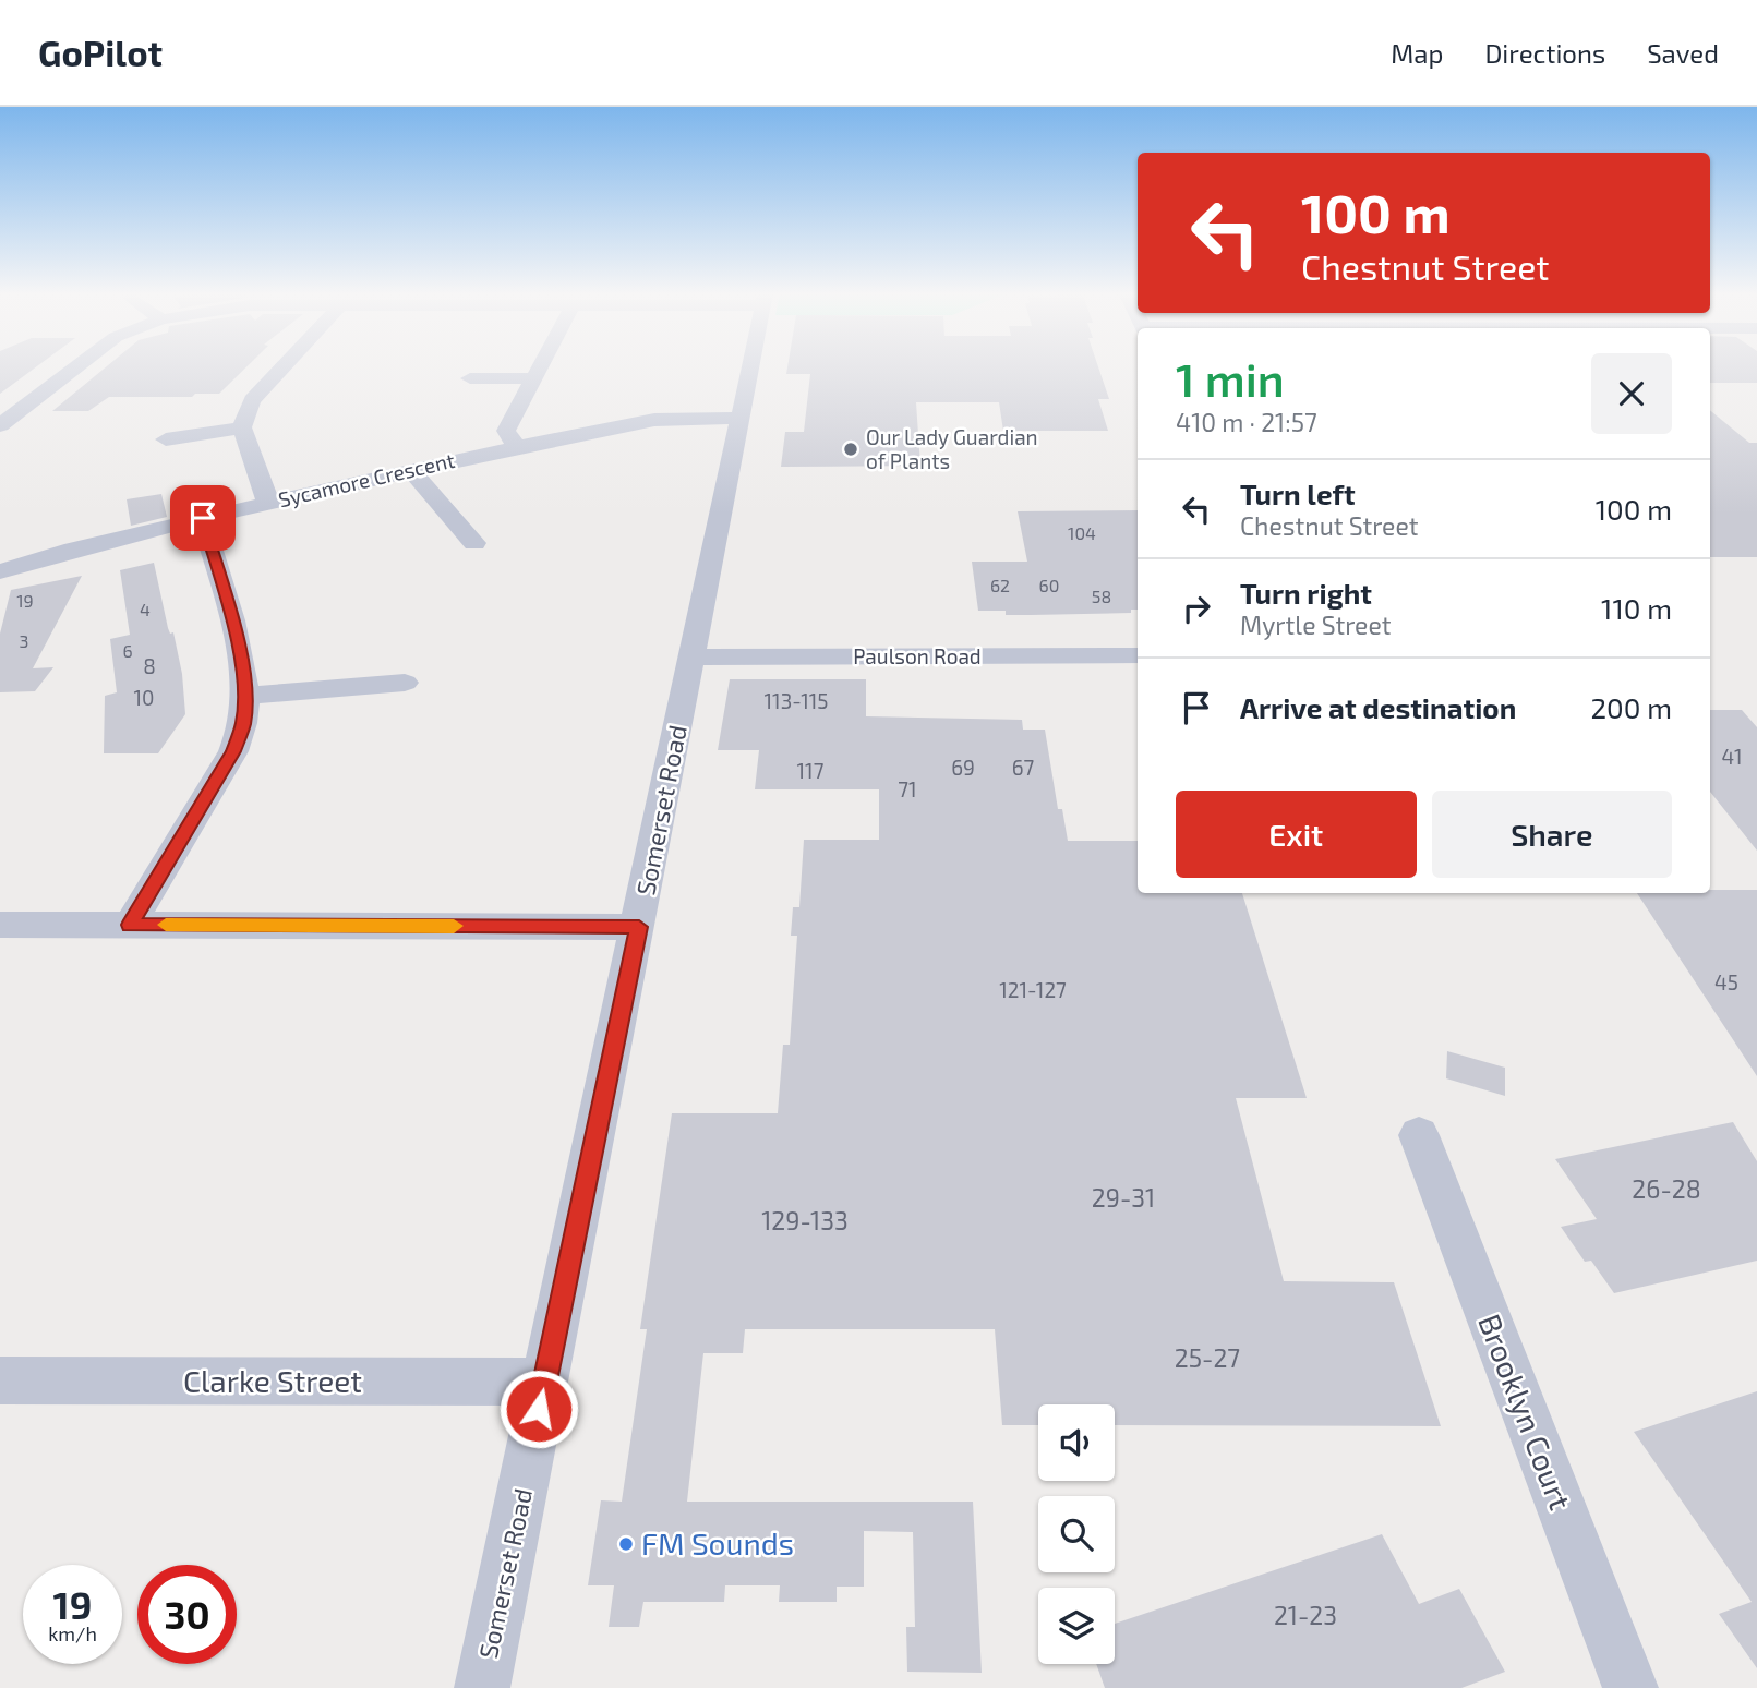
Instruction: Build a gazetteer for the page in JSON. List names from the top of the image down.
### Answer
{
  "streets": {
    "street": [
      "Sycamore Crescent",
      "Paulson Road",
      "Somerset Road",
      "Clarke Street",
      "Brooklyn Court"
    ]
  },
  "crossings": [
    ["Sycamore Crescent", "Somerset Road"],
    ["Paulson Road", "Somerset Road"],
    ["Somerset Road", "Clarke Street"]
  ],
  "places": ["Our Lady Guardian of Plants", "FM Sounds"],
  "house_numbers": [
    "104",
    "62",
    "60",
    "58",
    "19",
    "4",
    "3",
    "6",
    "8",
    "10",
    "113-115",
    "41",
    "69",
    "67",
    "117",
    "71",
    "45",
    "121-127",
    "26-28",
    "29-31",
    "129-133",
    "25-27",
    "21-23"
  ],
  "page": {
    "header": "GoPilot",
    "nav": ["Map", "Directions", "Saved"],
    "turn": ["100 m", "Chestnut Street"],
    "heading": ["1 min", "410 m · 21:57"],
    "list": [
      {
        "name": "Turn left",
        "note": "Chestnut Street",
        "value": "100 m"
      },
      {
        "name": "Turn right",
        "note": "Myrtle Street",
        "value": "110 m"
      },
      {
        "name": "Arrive at destination",
        "value": "200 m"
      }
    ],
    "buttons": ["Exit", "Share"],
    "speed": "19 km/h",
    "limit": "30"
  }
}
